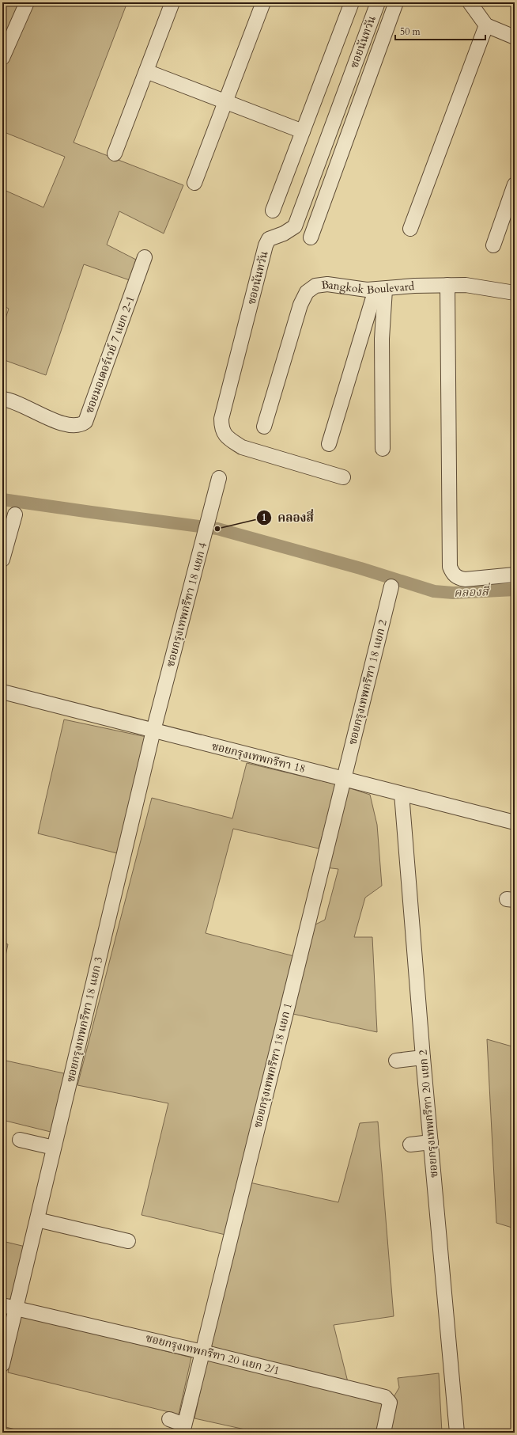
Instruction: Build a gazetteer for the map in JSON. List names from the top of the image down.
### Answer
{
  "streets": {
    "street": [
      "ซอยนันทวัน",
      "Bangkok Boulevard",
      "ซอยมอเตอร์เวย์ 7 แยก 2-1",
      "ซอยกรุงเทพกรีฑา 18 แยก 4",
      "ซอยกรุงเทพกรีฑา 18 แยก 2",
      "ซอยกรุงเทพกรีฑา 18",
      "ซอยกรุงเทพกรีฑา 18 แยก 3",
      "ซอยกรุงเทพกรีฑา 18 แยก 1",
      "ซอยกรุงเทพกรีฑา 20 แยก 2",
      "ซอยกรุงเทพกรีฑา 20 แยก 2/1"
    ]
  },
  "crossings": [
    ["ซอยกรุงเทพกรีฑา 18 แยก 4", "ซอยกรุงเทพกรีฑา 18"],
    ["ซอยกรุงเทพกรีฑา 18 แยก 4", "ซอยกรุงเทพกรีฑา 18 แยก 3"],
    ["ซอยกรุงเทพกรีฑา 18 แยก 2", "ซอยกรุงเทพกรีฑา 18"],
    ["ซอยกรุงเทพกรีฑา 18 แยก 2", "ซอยกรุงเทพกรีฑา 18 แยก 1"],
    ["ซอยกรุงเทพกรีฑา 18", "ซอยกรุงเทพกรีฑา 18 แยก 3"],
    ["ซอยกรุงเทพกรีฑา 18", "ซอยกรุงเทพกรีฑา 18 แยก 1"],
    ["ซอยกรุงเทพกรีฑา 18", "ซอยกรุงเทพกรีฑา 20 แยก 2"],
    ["ซอยกรุงเทพกรีฑา 18 แยก 3", "ซอยกรุงเทพกรีฑา 20 แยก 2/1"],
    ["ซอยกรุงเทพกรีฑา 18 แยก 1", "ซอยกรุงเทพกรีฑา 20 แยก 2/1"]
  ],
  "water": ["คลองสี่"],
  "places": ["คลองสี่"],
  "scale_bar": "50 m"
}
